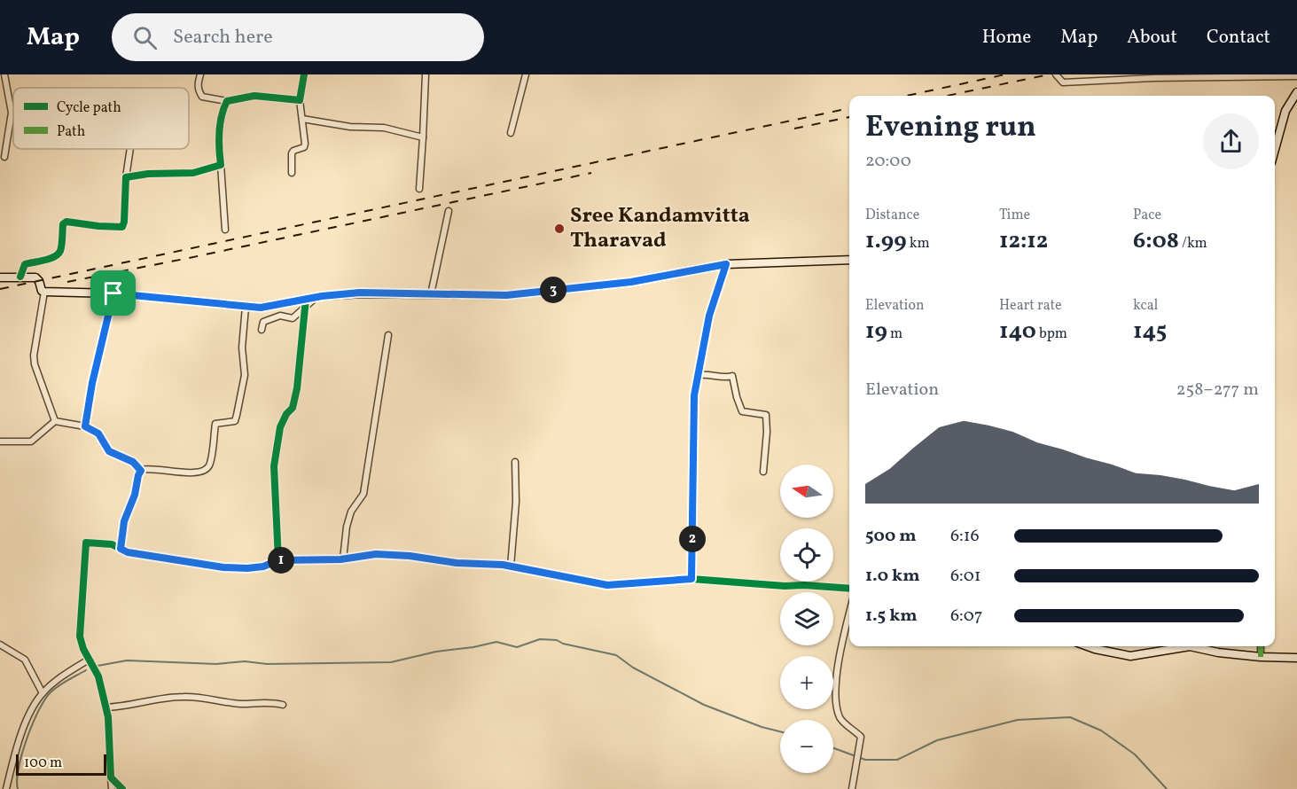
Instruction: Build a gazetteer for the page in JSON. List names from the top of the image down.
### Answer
{
  "places": ["Sree Kandamvitta Tharavad"],
  "legend": ["Cycle path", "Path"],
  "scale_bar": "100 m",
  "north": "left",
  "page": {
    "header": "Map",
    "search": "Search here",
    "nav": [
      "Home",
      "Map",
      "About",
      "Contact"
    ],
    "heading": ["Evening run", "20:00"],
    "stats": [
      ["Distance", "1.99 km"],
      ["Time", "12:12"],
      ["Pace", "6:08 /km"],
      ["Elevation", "19 m"],
      ["Heart rate", "140 bpm"],
      ["kcal", "145"]
    ],
    "pins": ["3", "2", "1"],
    "chart": ["Elevation", "258–277 m"],
    "map_buttons": ["+", "−"],
    "list": [
      {
        "name": "500 m",
        "note": "6:16"
      },
      {
        "name": "1.0 km",
        "note": "6:01"
      },
      {
        "name": "1.5 km",
        "note": "6:07"
      }
    ],
    "scale": "100 m"
  }
}
